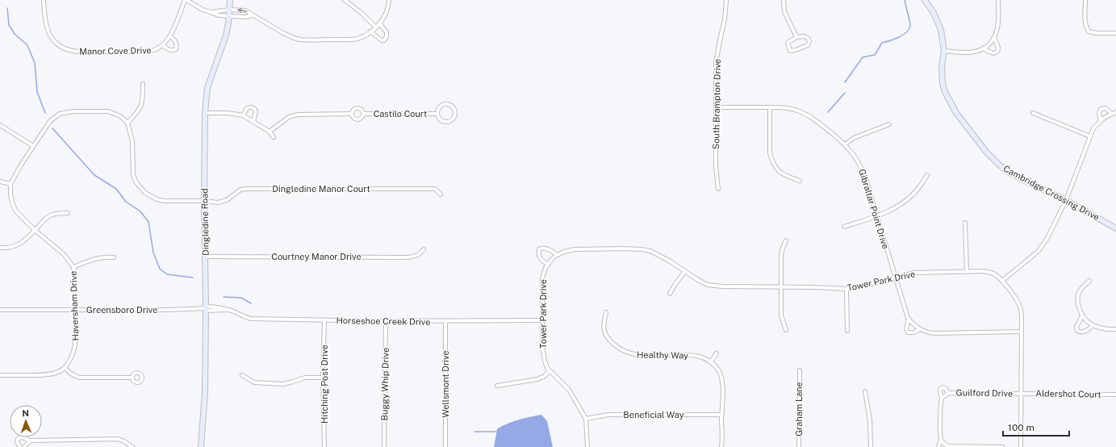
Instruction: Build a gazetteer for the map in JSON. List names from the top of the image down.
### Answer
{
  "streets": {
    "street": [
      "Manor Cove Drive",
      "South Brampton Drive",
      "Castilo Court",
      "Dingledine Manor Court",
      "Cambridge Crossing Drive",
      "Gibraltar Point Drive",
      "Dingledine Road",
      "Courtney Manor Drive",
      "Tower Park Drive",
      "Haversham Drive",
      "Greensboro Drive",
      "Horseshoe Creek Drive",
      "Healthy Way",
      "Hitching Post Drive",
      "Buggy Whip Drive",
      "Wellsmont Drive",
      "Guilford Drive",
      "Aldershot Court",
      "Graham Lane",
      "Beneficial Way"
    ]
  },
  "crossings": [
    ["South Brampton Drive", "Gibraltar Point Drive"],
    ["Dingledine Manor Court", "Dingledine Road"],
    ["Gibraltar Point Drive", "Tower Park Drive"],
    ["Dingledine Road", "Courtney Manor Drive"],
    ["Dingledine Road", "Greensboro Drive"],
    ["Dingledine Road", "Horseshoe Creek Drive"],
    ["Tower Park Drive", "Horseshoe Creek Drive"],
    ["Tower Park Drive", "Guilford Drive"],
    ["Tower Park Drive", "Aldershot Court"],
    ["Tower Park Drive", "Beneficial Way"],
    ["Haversham Drive", "Greensboro Drive"],
    ["Greensboro Drive", "Horseshoe Creek Drive"],
    ["Horseshoe Creek Drive", "Hitching Post Drive"],
    ["Horseshoe Creek Drive", "Buggy Whip Drive"],
    ["Horseshoe Creek Drive", "Wellsmont Drive"],
    ["Guilford Drive", "Aldershot Court"]
  ],
  "scale_bar": "100 m",
  "north": "top"
}
